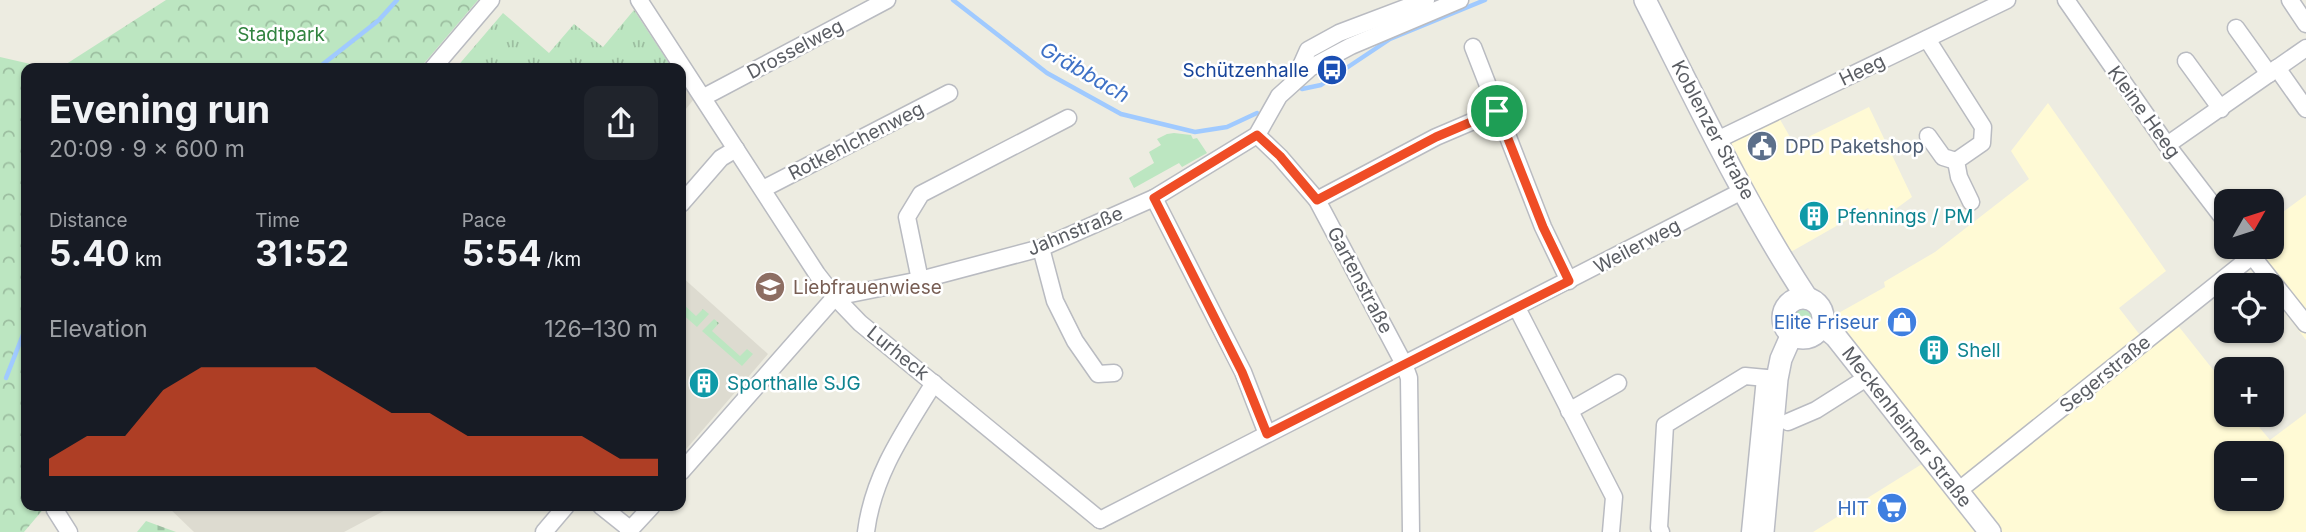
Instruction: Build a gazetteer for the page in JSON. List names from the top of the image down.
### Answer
{
  "streets": {
    "main road": ["Koblenzer Straße", "Meckenheimer Straße"],
    "street": [
      "Drosselweg",
      "Heeg",
      "Kleine Heeg",
      "Rotkehlchenweg",
      "Jahnstraße",
      "Weilerweg",
      "Gartenstraße",
      "Lurheck",
      "Segerstraße"
    ]
  },
  "crossings": [
    ["Drosselweg", "Lurheck"],
    ["Heeg", "Koblenzer Straße"],
    ["Koblenzer Straße", "Weilerweg"],
    ["Koblenzer Straße", "Meckenheimer Straße"],
    ["Rotkehlchenweg", "Lurheck"],
    ["Jahnstraße", "Gartenstraße"],
    ["Jahnstraße", "Lurheck"],
    ["Weilerweg", "Gartenstraße"],
    ["Weilerweg", "Lurheck"],
    ["Segerstraße", "Meckenheimer Straße"]
  ],
  "water": ["Gräbbach"],
  "parks": ["Stadtpark"],
  "places": {
    "bus stop": ["Schützenhalle"],
    "public building": ["DPD Paketshop"],
    "building": ["Pfennings / PM", "Shell", "Sporthalle SJG"],
    "school or university": ["Liebfrauenwiese"],
    "shop": ["Elite Friseur"],
    "supermarket": ["HIT"]
  },
  "north": "top right",
  "page": {
    "heading": ["Evening run", "20:09 · 9 × 600 m"],
    "stats": [
      ["Distance", "5.40 km"],
      ["Time", "31:52"],
      ["Pace", "5:54 /km"]
    ],
    "map_buttons": ["+", "−"],
    "chart": ["Elevation", "126–130 m"]
  }
}
